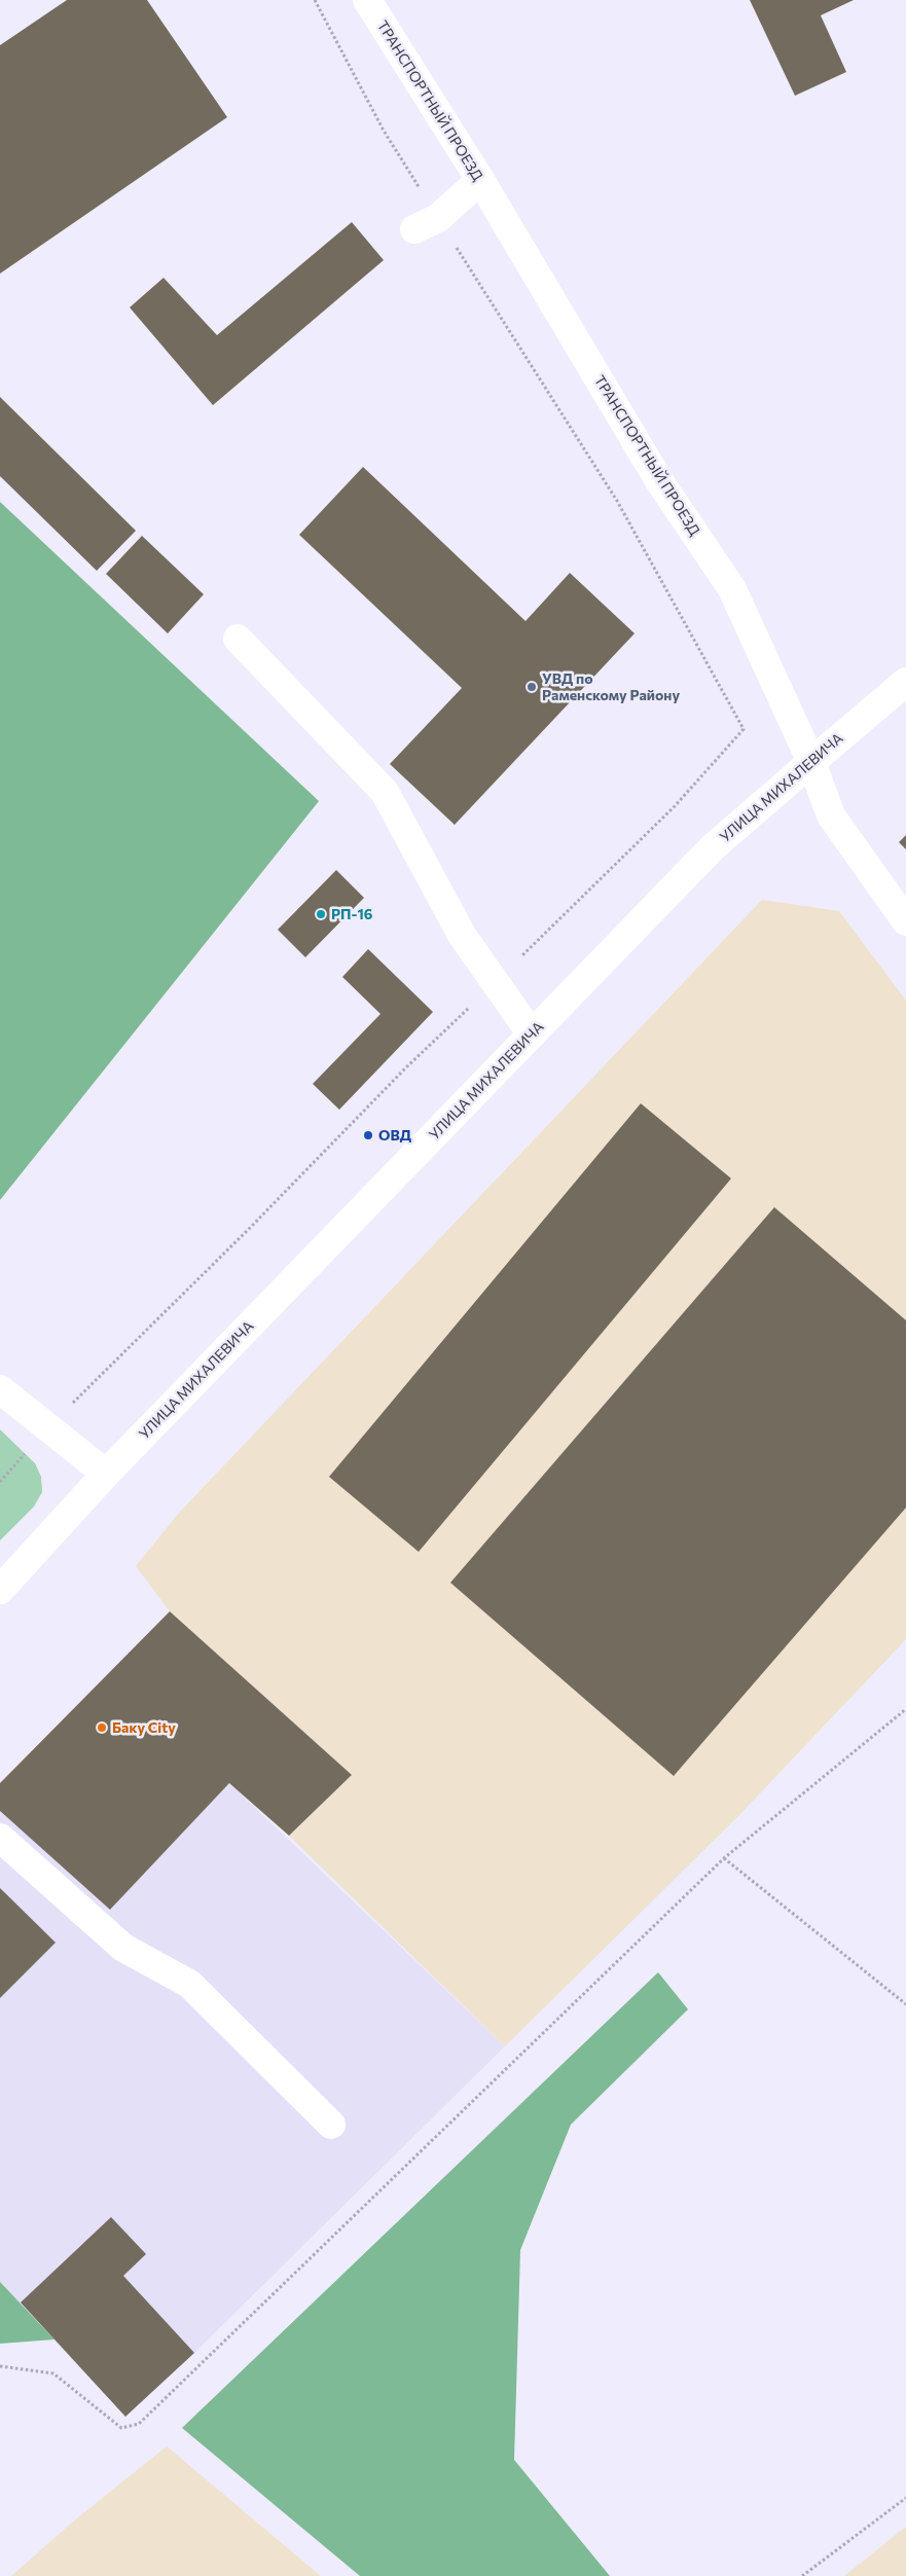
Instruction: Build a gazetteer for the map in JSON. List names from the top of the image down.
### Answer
{
  "streets": {
    "main road": ["ТРАНСПОРТНЫЙ ПРОЕЗД", "УЛИЦА МИХАЛЕВИЧА"]
  },
  "crossings": [
    ["ТРАНСПОРТНЫЙ ПРОЕЗД", "УЛИЦА МИХАЛЕВИЧА"]
  ],
  "places": [
    "УВД по Раменскому Району",
    "РП-16",
    "ОВД",
    "Баку City"
  ]
}
